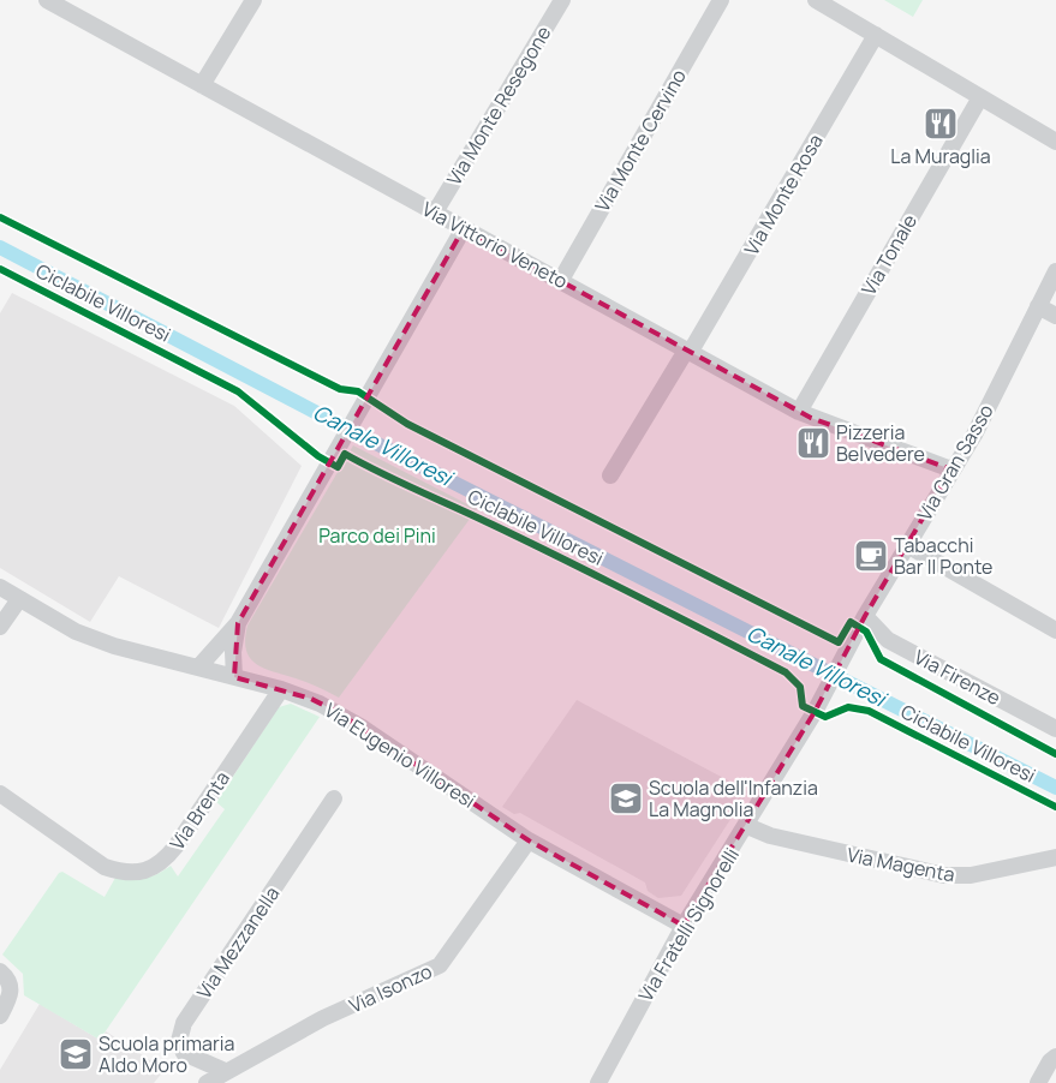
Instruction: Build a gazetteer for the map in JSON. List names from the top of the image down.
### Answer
{
  "streets": {
    "street": [
      "Via Monte Resegone",
      "Via Monte Cervino",
      "Via Monte Rosa",
      "Via Vittorio Veneto",
      "Via Tonale",
      "Via Gran Sasso",
      "Via Firenze",
      "Via Eugenio Villoresi",
      "Via Brenta",
      "Via Magenta",
      "Via Fratelli Signorelli",
      "Via Mezzanella",
      "Via Isonzo"
    ],
    "cycle path": ["Ciclabile Villoresi"]
  },
  "crossings": [
    ["Via Monte Resegone", "Via Vittorio Veneto"],
    ["Via Monte Cervino", "Via Vittorio Veneto"],
    ["Via Monte Rosa", "Via Vittorio Veneto"],
    ["Via Vittorio Veneto", "Via Tonale"],
    ["Via Vittorio Veneto", "Via Gran Sasso"],
    ["Via Gran Sasso", "Via Firenze"],
    ["Via Gran Sasso", "Via Fratelli Signorelli"],
    ["Via Eugenio Villoresi", "Via Brenta"],
    ["Via Eugenio Villoresi", "Via Fratelli Signorelli"],
    ["Via Eugenio Villoresi", "Via Isonzo"],
    ["Via Magenta", "Via Fratelli Signorelli"],
    ["Via Mezzanella", "Via Isonzo"]
  ],
  "water": ["Canale Villoresi"],
  "parks": ["Parco dei Pini"],
  "places": {
    "restaurant": ["La Muraglia", "Pizzeria Belvedere"],
    "cafe": ["Tabacchi Bar Il Ponte"],
    "school or university": ["Scuola dell'Infanzia La Magnolia", "Scuola primaria Aldo Moro"]
  }
}
